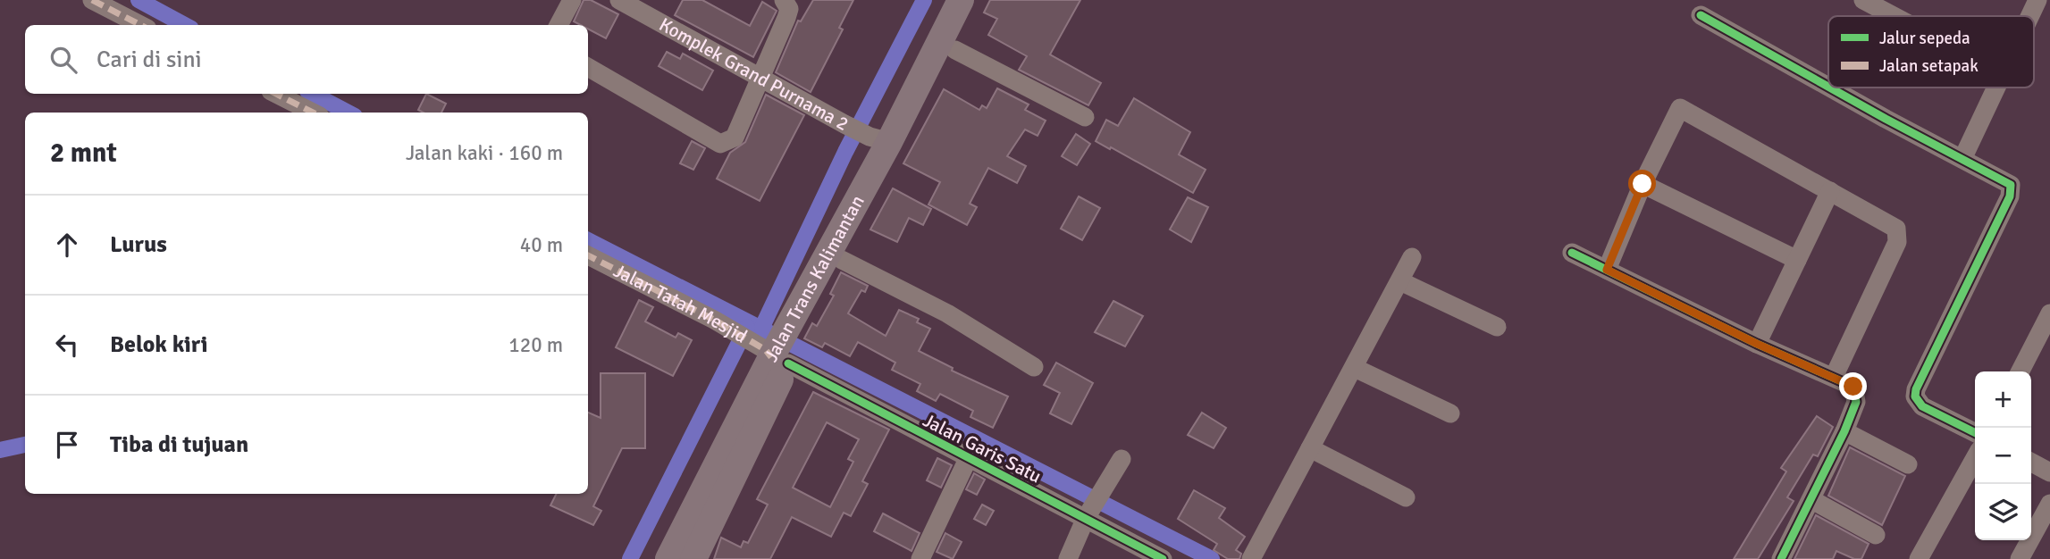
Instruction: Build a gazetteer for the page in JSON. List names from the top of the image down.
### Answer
{
  "streets": {
    "highway": ["Jalan Trans Kalimantan"],
    "street": ["Komplek Grand Purnama 2", "Jalan Tatah Mesjid", "Jalan Garis Satu"]
  },
  "crossings": [
    ["Komplek Grand Purnama 2", "Jalan Trans Kalimantan"],
    ["Jalan Trans Kalimantan", "Jalan Tatah Mesjid"],
    ["Jalan Trans Kalimantan", "Jalan Garis Satu"],
    ["Jalan Tatah Mesjid", "Jalan Garis Satu"]
  ],
  "legend": ["Jalur sepeda", "Jalan setapak"],
  "page": {
    "search": "Cari di sini",
    "heading": ["2 mnt", "Jalan kaki · 160 m"],
    "list": [
      ["Lurus", "40 m"],
      ["Belok kiri", "120 m"],
      "Tiba di tujuan"
    ],
    "map_buttons": ["+", "−"]
  }
}
